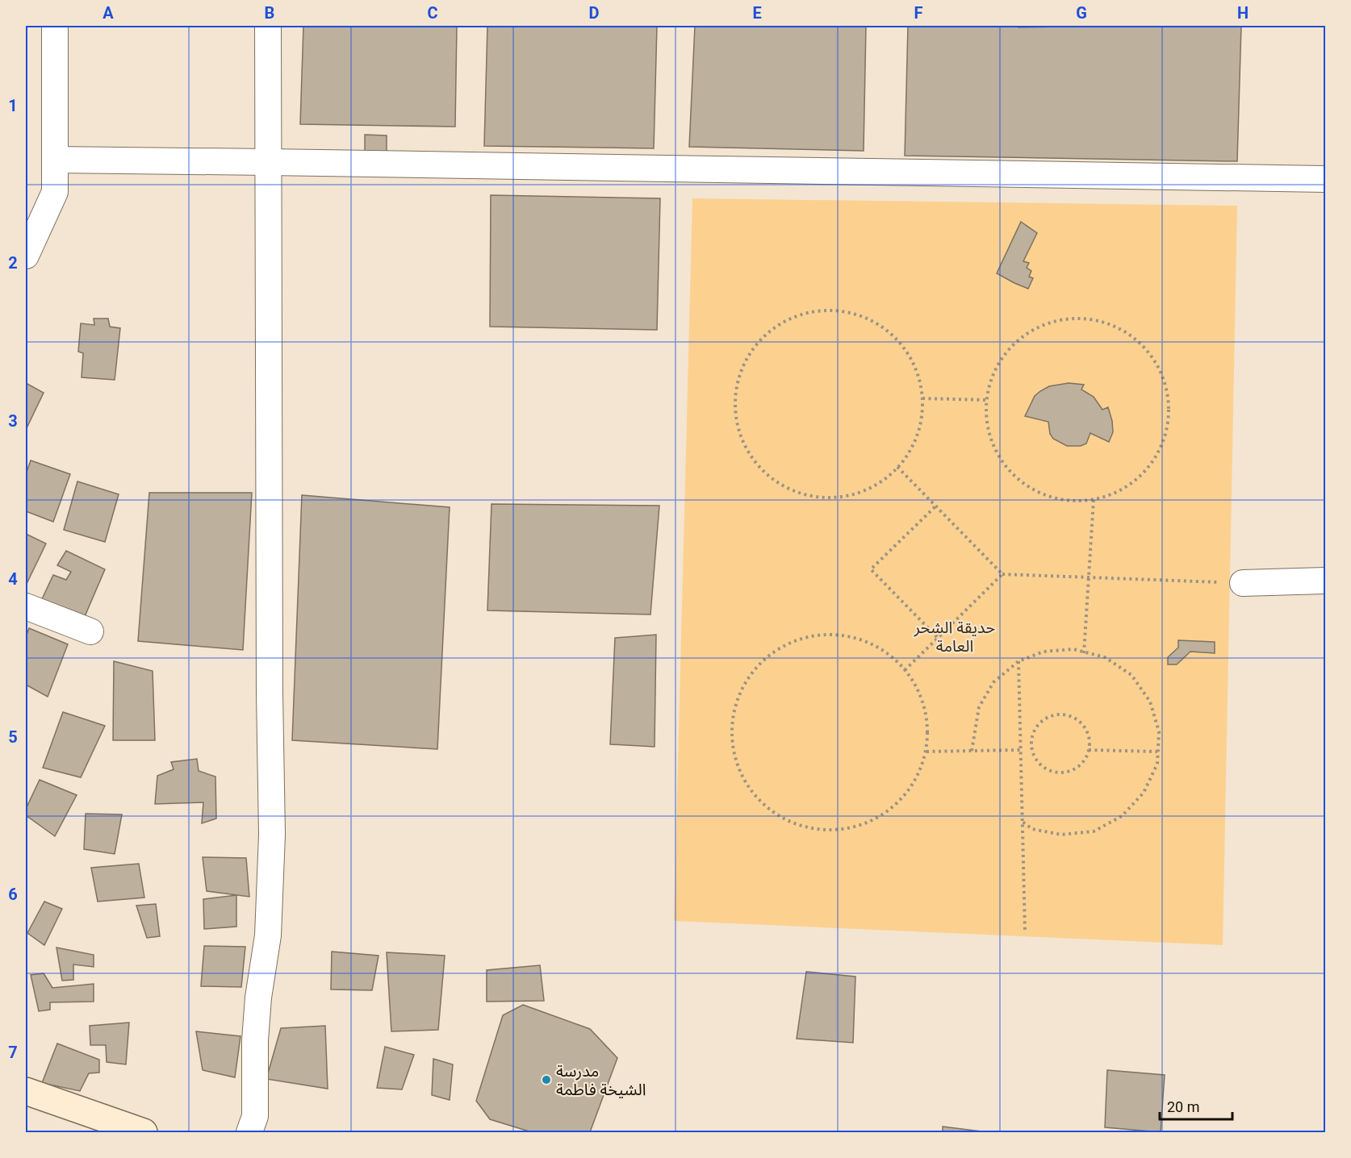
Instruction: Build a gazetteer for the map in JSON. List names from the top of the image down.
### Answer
{
  "parks": ["حديقة الشحر العامة"],
  "places": ["مدرسة الشيخة فاطمة"],
  "scale_bar": "20 m",
  "grid": {
    "columns": [
      "A",
      "B",
      "C",
      "D",
      "E",
      "F",
      "G",
      "H"
    ],
    "rows": [
      "1",
      "2",
      "3",
      "4",
      "5",
      "6",
      "7"
    ]
  }
}
